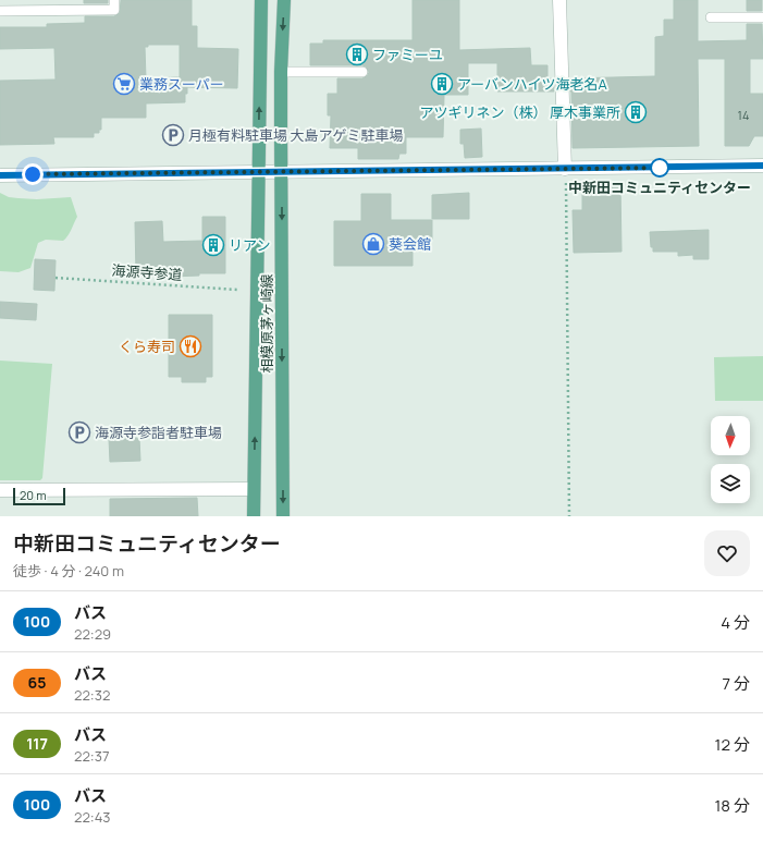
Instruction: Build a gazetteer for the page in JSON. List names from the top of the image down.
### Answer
{
  "streets": {
    "main road": ["相模原茅ヶ崎線"],
    "path": ["海源寺参道"]
  },
  "places": {
    "building": [
      "ファミーユ",
      "アーバンハイツ海老名A",
      "アツギリネン（株） 厚木事業所",
      "リアン"
    ],
    "supermarket": ["業務スーパー"],
    "parking": ["月極有料駐車場 大島アゲミ駐車場", "海源寺参詣者駐車場"],
    "other": ["中新田コミュニティセンター"],
    "shop": ["葵会館"],
    "restaurant": ["くら寿司"]
  },
  "lines": ["bus line 100"],
  "house_numbers": ["14"],
  "scale_bar": "20 m",
  "north": "bottom",
  "page": {
    "scale": "20 m",
    "heading": ["中新田コミュニティセンター", "徒歩 · 4 分 · 240 m"],
    "list": [
      {
        "mark": "100",
        "name": "バス",
        "note": "22:29",
        "value": "4 分"
      },
      {
        "mark": "65",
        "name": "バス",
        "note": "22:32",
        "value": "7 分"
      },
      {
        "mark": "117",
        "name": "バス",
        "note": "22:37",
        "value": "12 分"
      },
      {
        "mark": "100",
        "name": "バス",
        "note": "22:43",
        "value": "18 分"
      }
    ]
  }
}
